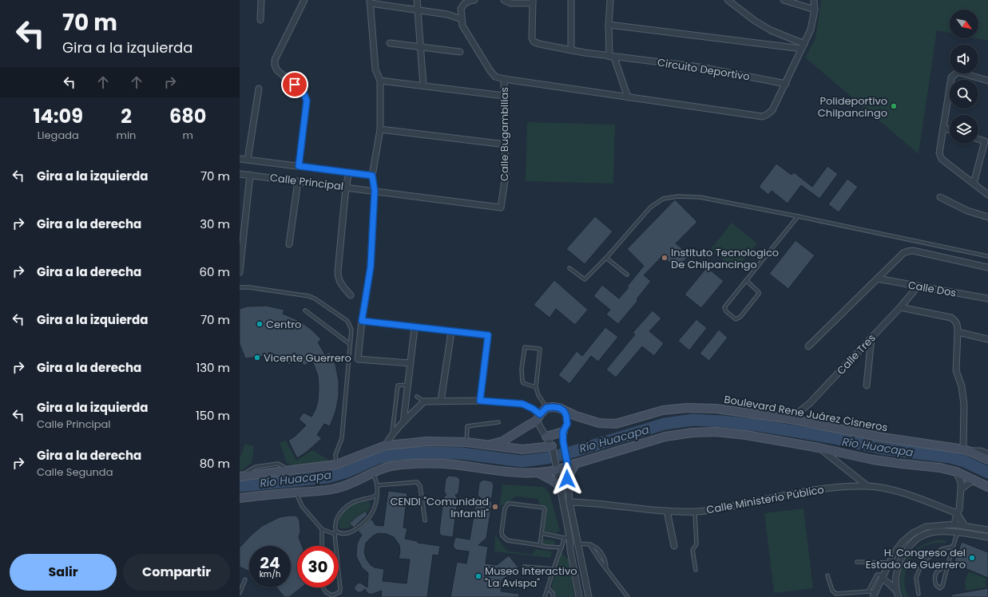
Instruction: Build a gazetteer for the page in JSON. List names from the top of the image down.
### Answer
{
  "streets": {
    "main road": ["Boulevard Rene Juárez Cisneros"],
    "street": [
      "Circuito Deportivo",
      "Calle Bugambilias",
      "Calle Principal",
      "Calle Dos",
      "Calle Tres",
      "Calle Ministerio Público"
    ]
  },
  "crossings": [
    ["Calle Bugambilias", "Calle Principal"],
    ["Calle Dos", "Calle Tres"],
    ["Calle Tres", "Boulevard Rene Juárez Cisneros"]
  ],
  "water": ["Río Huacapa"],
  "places": [
    "Polideportivo Chilpancingo",
    "Instituto Tecnologico De Chilpancingo",
    "Centro",
    "Vicente Guerrero",
    "CENDI \"Comunidad Infantil\"",
    "H. Congreso del Estado de Guerrero",
    "Museo Interactivo \"La Avispa\""
  ],
  "north": "bottom right",
  "page": {
    "turn": ["70 m", "Gira a la izquierda"],
    "eta": [
      "14:09",
      "Llegada",
      "2",
      "min",
      "680",
      "m"
    ],
    "list": [
      {
        "name": "Gira a la izquierda",
        "value": "70 m"
      },
      {
        "name": "Gira a la derecha",
        "value": "30 m"
      },
      {
        "name": "Gira a la derecha",
        "value": "60 m"
      },
      {
        "name": "Gira a la izquierda",
        "value": "70 m"
      },
      {
        "name": "Gira a la derecha",
        "value": "130 m"
      },
      {
        "name": "Gira a la izquierda",
        "note": "Calle Principal",
        "value": "150 m"
      },
      {
        "name": "Gira a la derecha",
        "note": "Calle Segunda",
        "value": "80 m"
      }
    ],
    "speed": "24 km/h",
    "limit": "30",
    "buttons": ["Salir", "Compartir"]
  }
}
